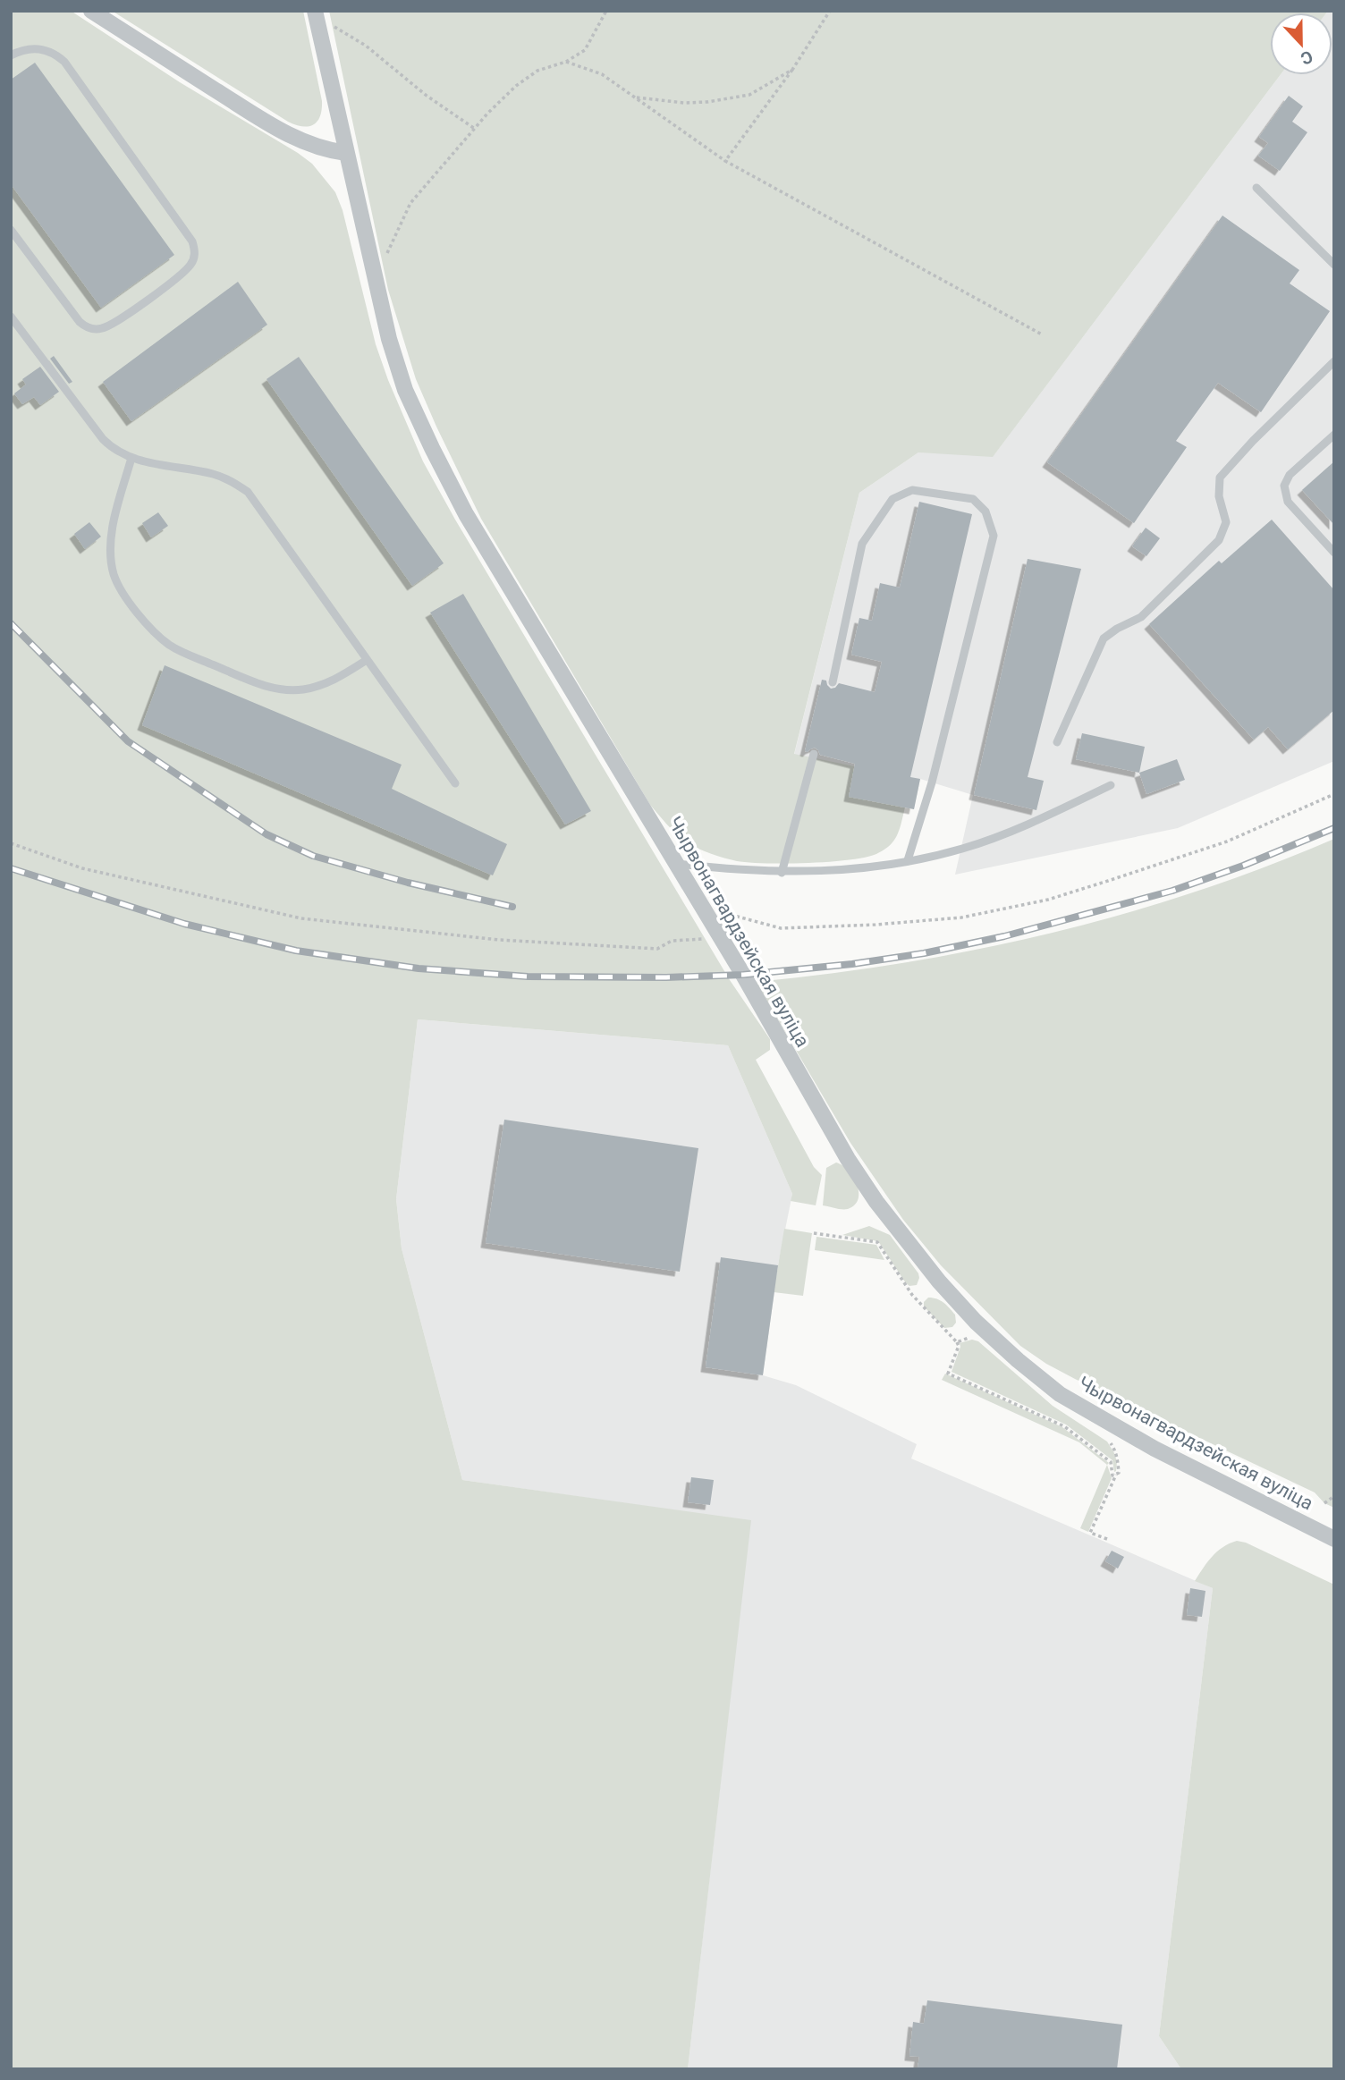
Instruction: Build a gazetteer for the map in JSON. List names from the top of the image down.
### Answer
{
  "streets": {
    "street": ["Чырвонагвардзейская вуліца"]
  },
  "north": "bottom"
}
